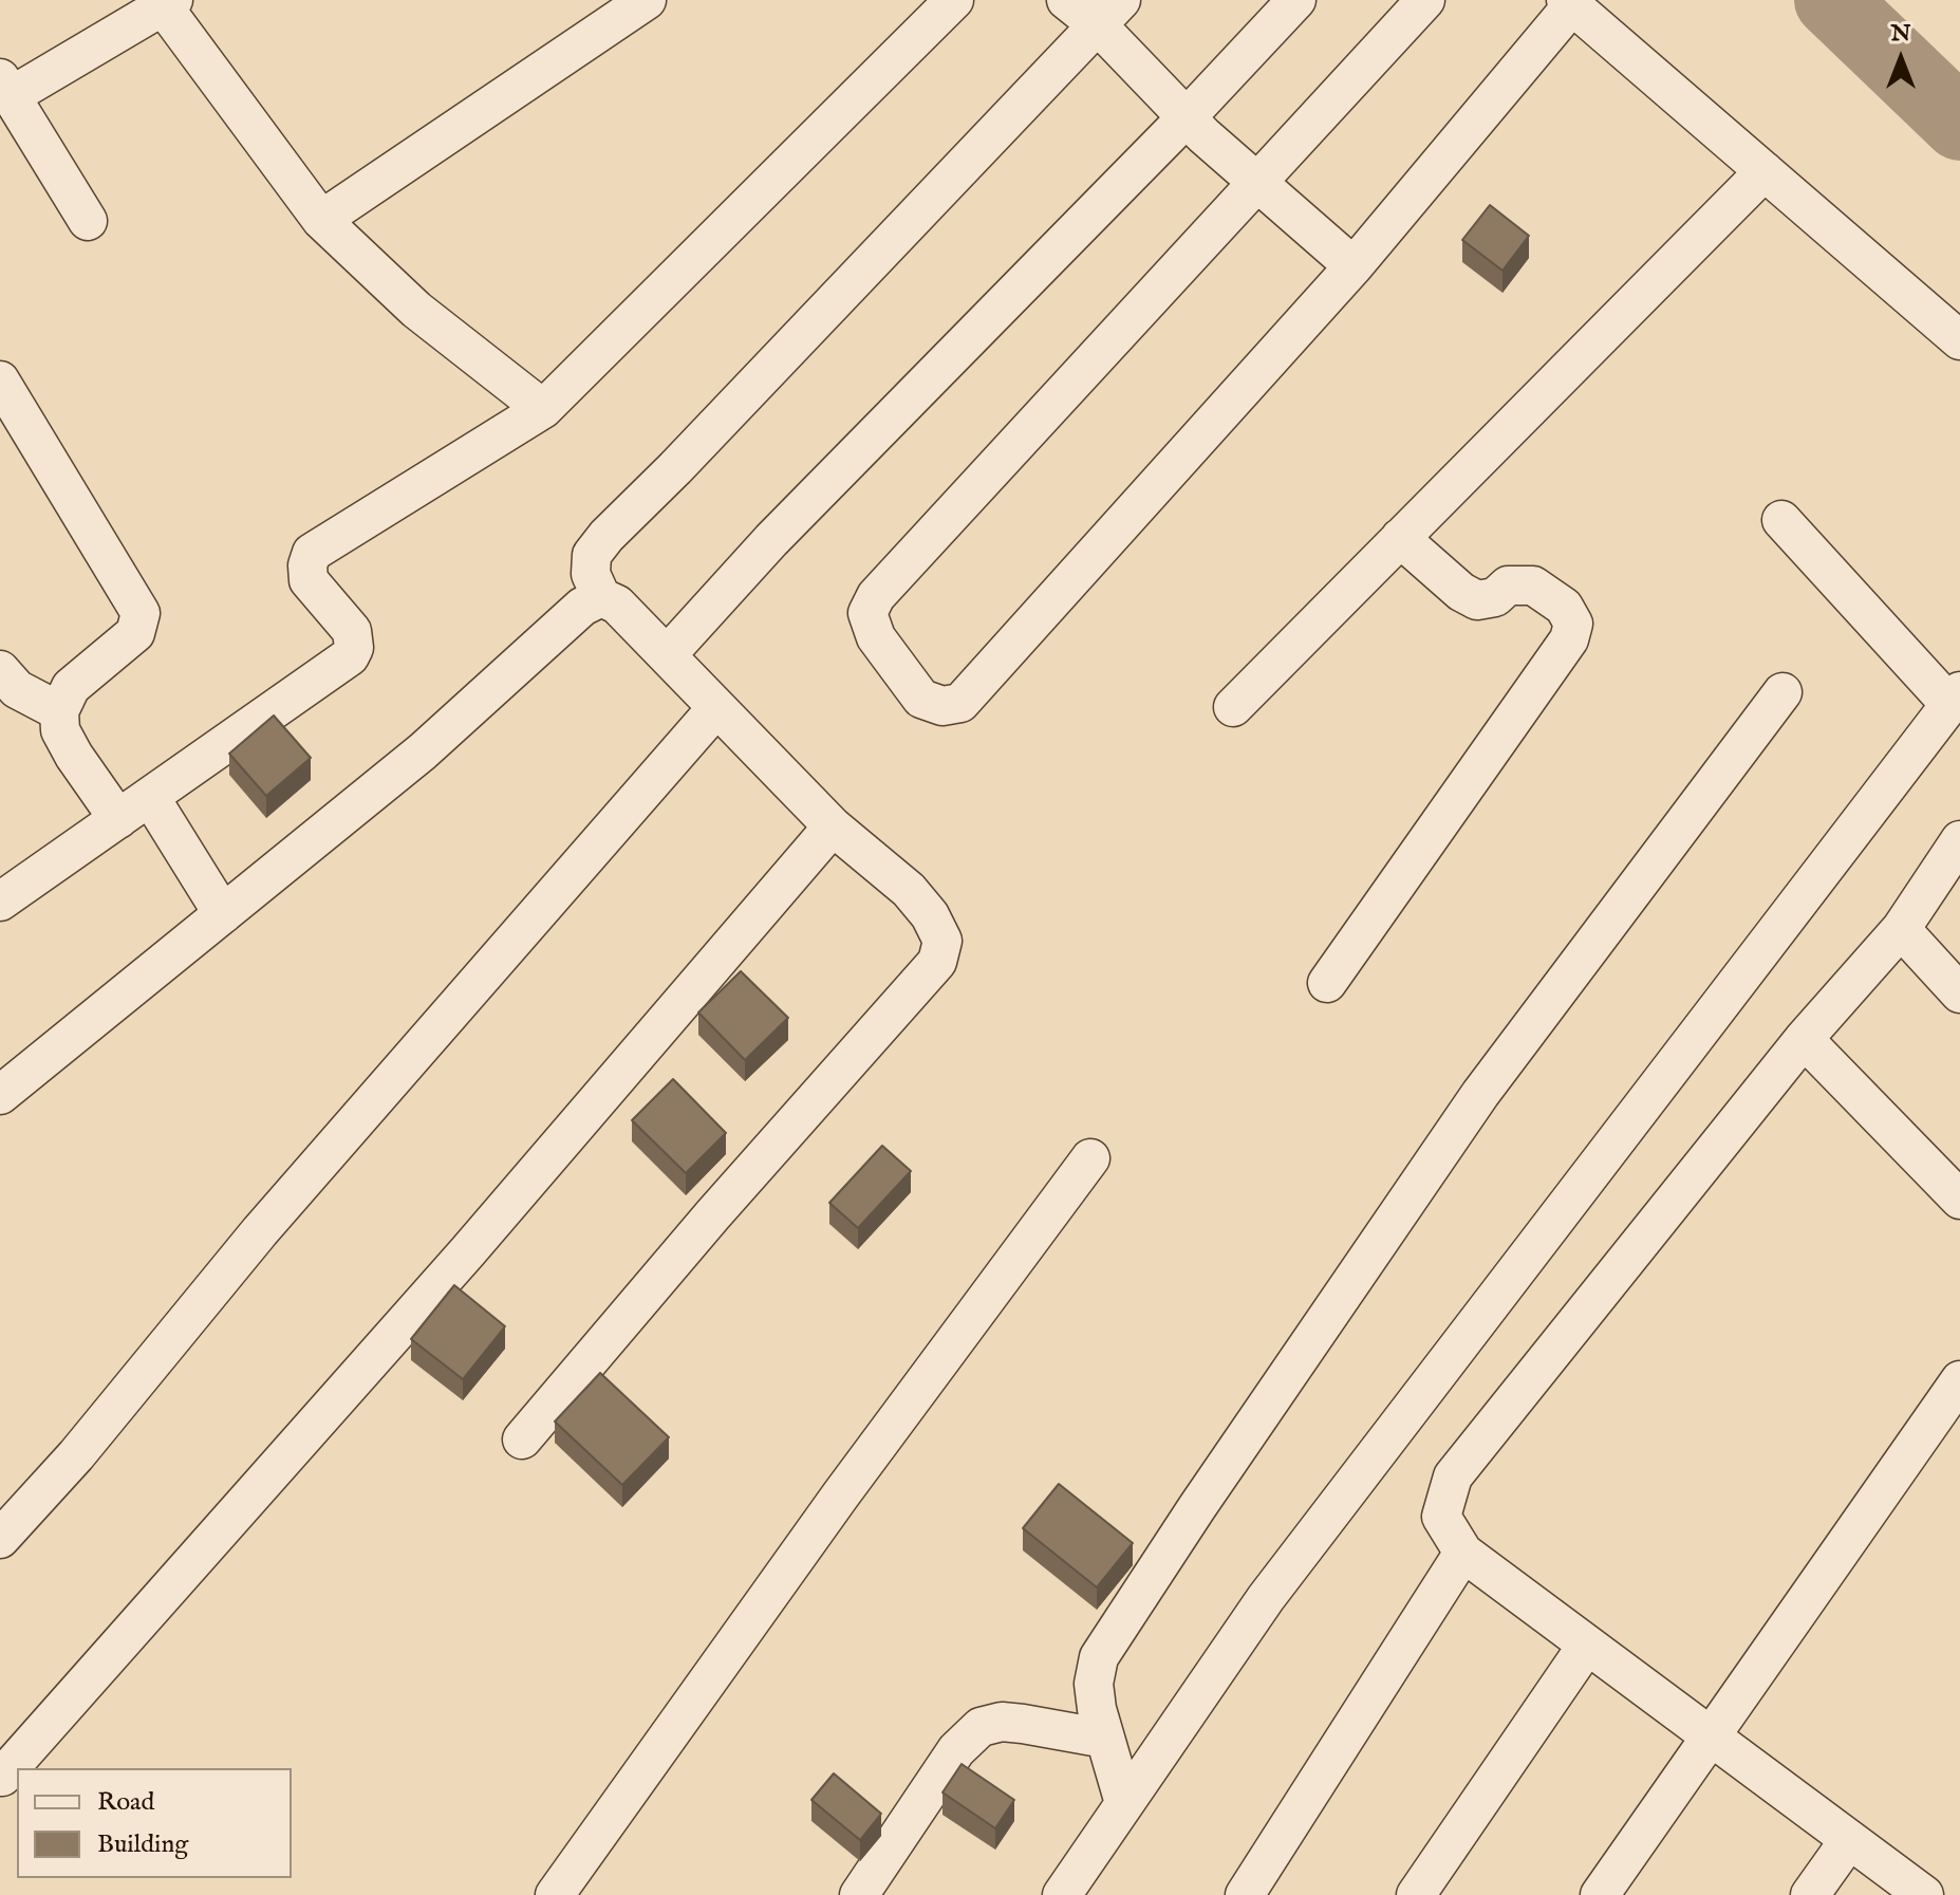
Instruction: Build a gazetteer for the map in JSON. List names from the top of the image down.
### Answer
{
  "legend": ["Road", "Building"],
  "north": "top"
}
